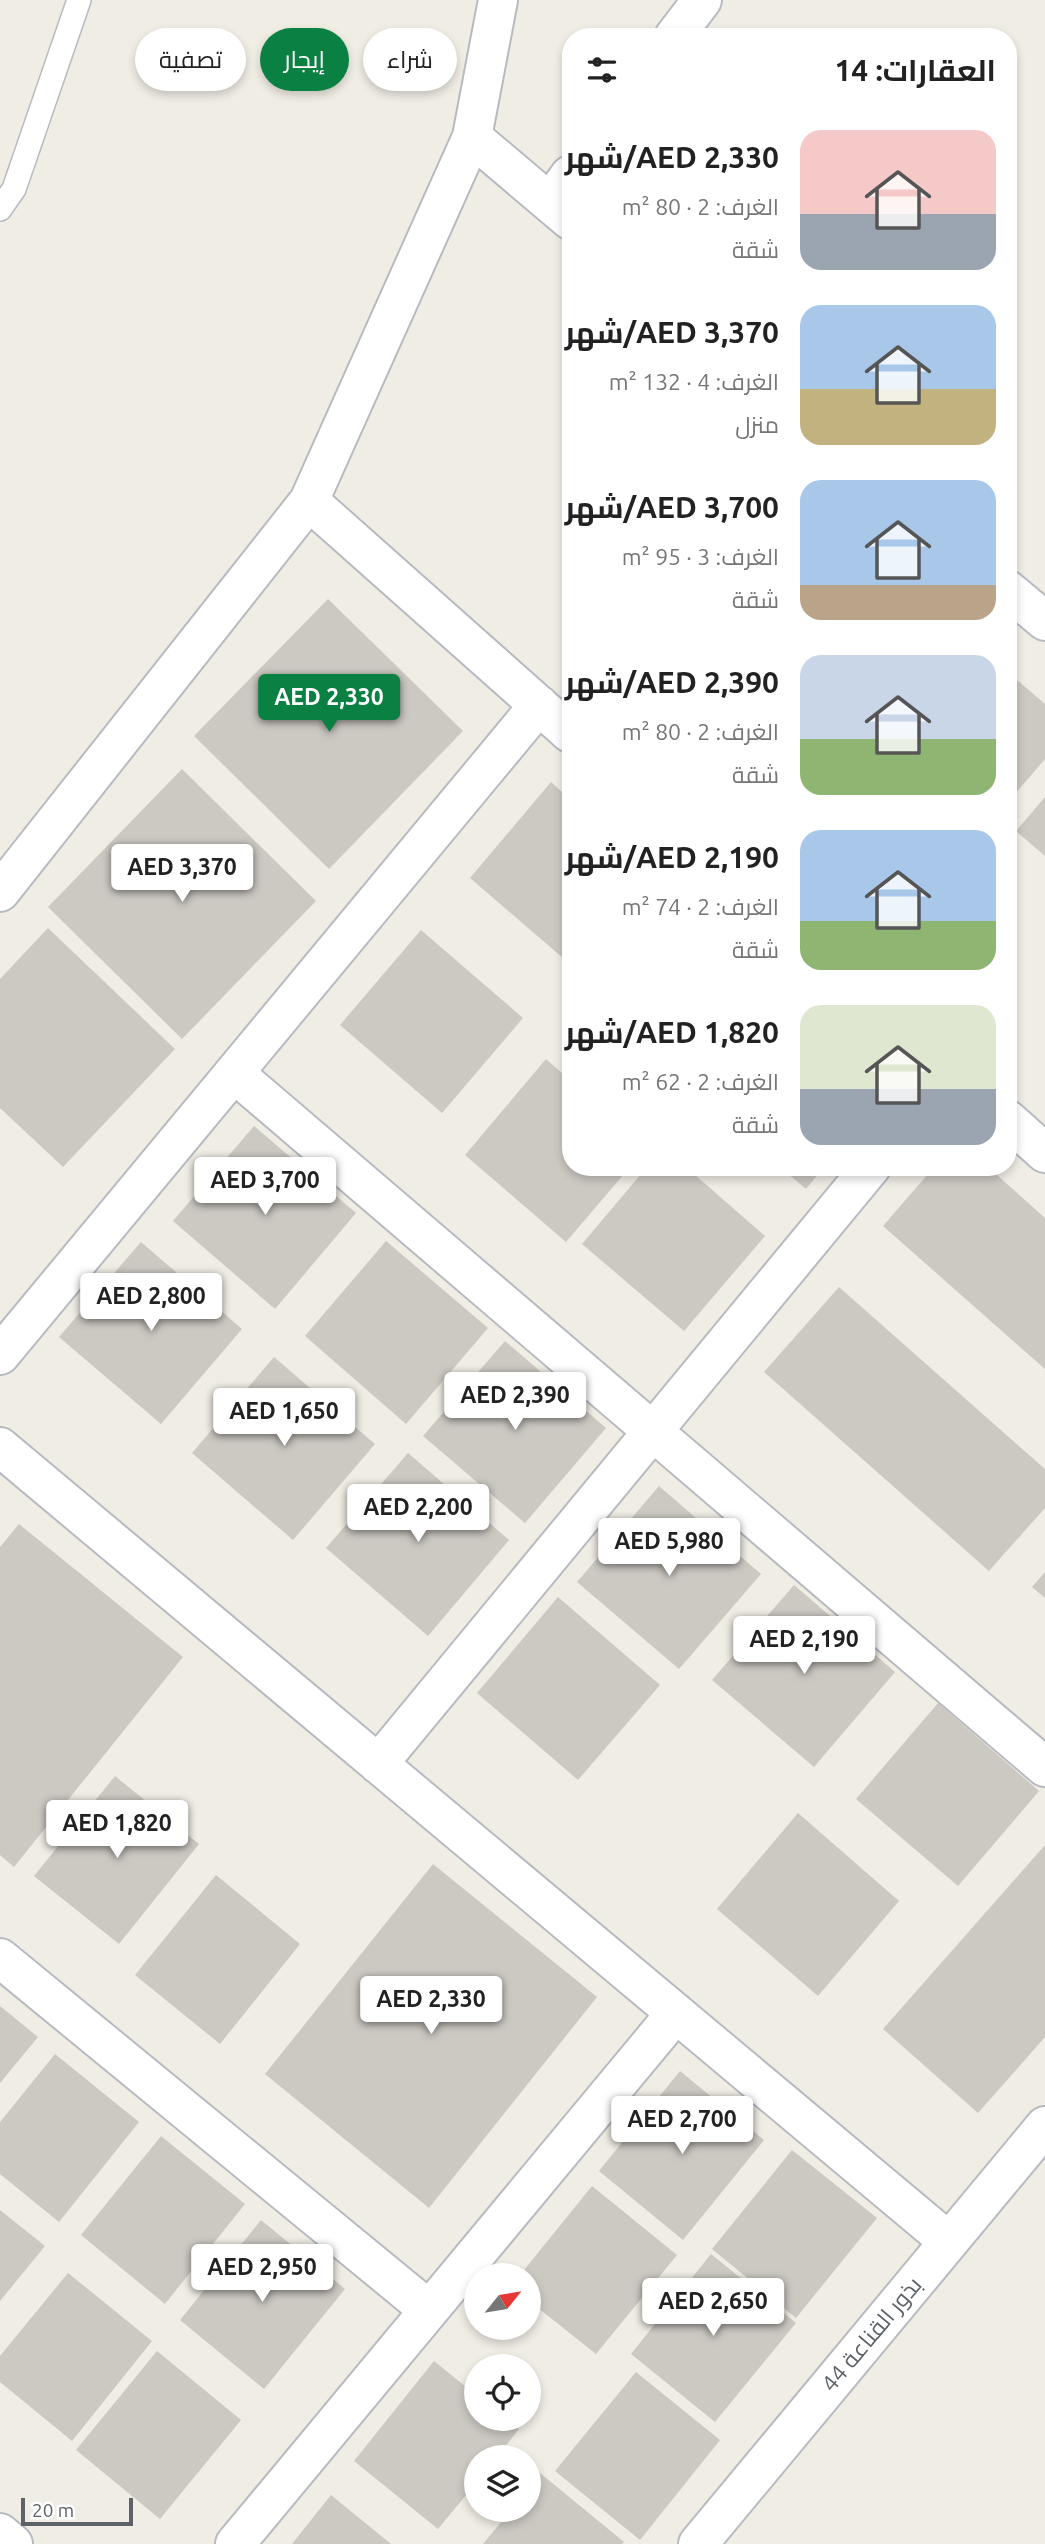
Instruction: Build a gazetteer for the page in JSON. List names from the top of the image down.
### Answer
{
  "streets": {
    "street": ["بذور القناعة 44"]
  },
  "scale_bar": "20 m",
  "north": "top right",
  "page": {
    "chip": ["شراء", "إيجار", "تصفية"],
    "heading": "العقارات: 14",
    "list": [
      {
        "name": "AED 2,330/شهر",
        "note": "الغرف: 2 · 80 m² · شقة"
      },
      {
        "name": "AED 3,370/شهر",
        "note": "الغرف: 4 · 132 m² · منزل"
      },
      {
        "name": "AED 3,700/شهر",
        "note": "الغرف: 3 · 95 m² · شقة"
      },
      {
        "name": "AED 2,390/شهر",
        "note": "الغرف: 2 · 80 m² · شقة"
      },
      {
        "name": "AED 2,190/شهر",
        "note": "الغرف: 2 · 74 m² · شقة"
      },
      {
        "name": "AED 1,820/شهر",
        "note": "الغرف: 2 · 62 m² · شقة"
      }
    ],
    "price": [
      "AED 2,330",
      "AED 3,370",
      "AED 3,700",
      "AED 2,800",
      "AED 2,390",
      "AED 1,650",
      "AED 2,200",
      "AED 5,980",
      "AED 2,190",
      "AED 1,820",
      "AED 2,330",
      "AED 2,700",
      "AED 2,950",
      "AED 2,650"
    ],
    "scale": "20 m"
  }
}
